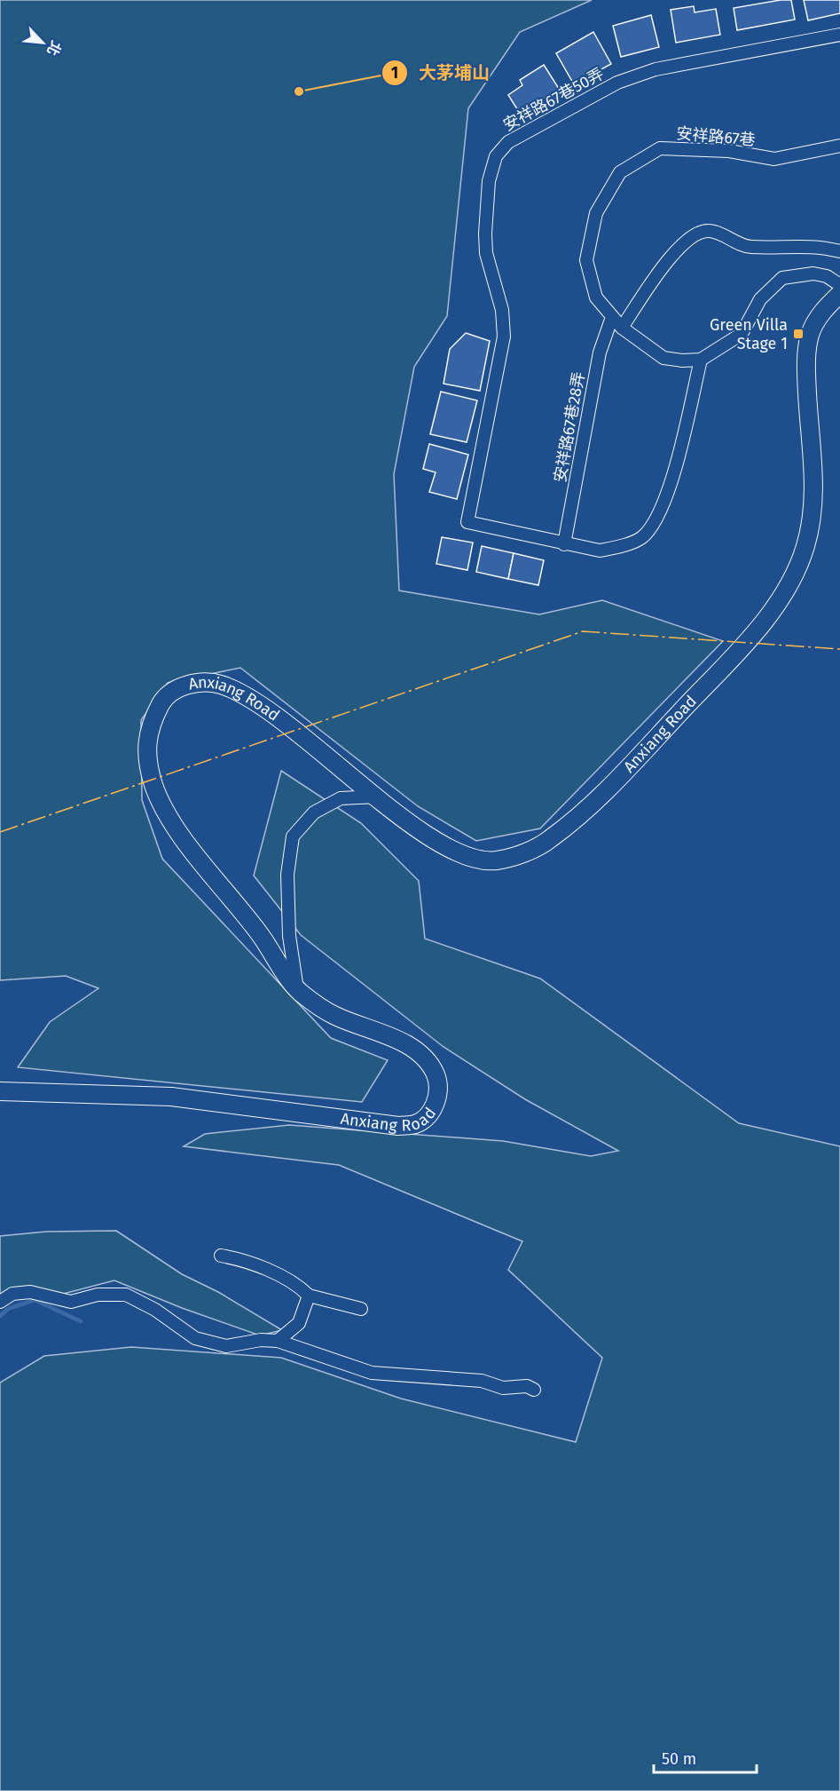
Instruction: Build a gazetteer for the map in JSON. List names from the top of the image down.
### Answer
{
  "streets": {
    "street": [
      "安祥路67巷50弄",
      "安祥路67巷",
      "安祥路67巷28弄",
      "Anxiang Road"
    ]
  },
  "crossings": [
    ["安祥路67巷50弄", "安祥路67巷28弄"],
    ["安祥路67巷", "安祥路67巷28弄"]
  ],
  "places": {
    "other": ["大茅埔山"],
    "transit": ["Green Villa Stage 1"]
  },
  "scale_bar": "50 m",
  "north": "bottom right"
}
